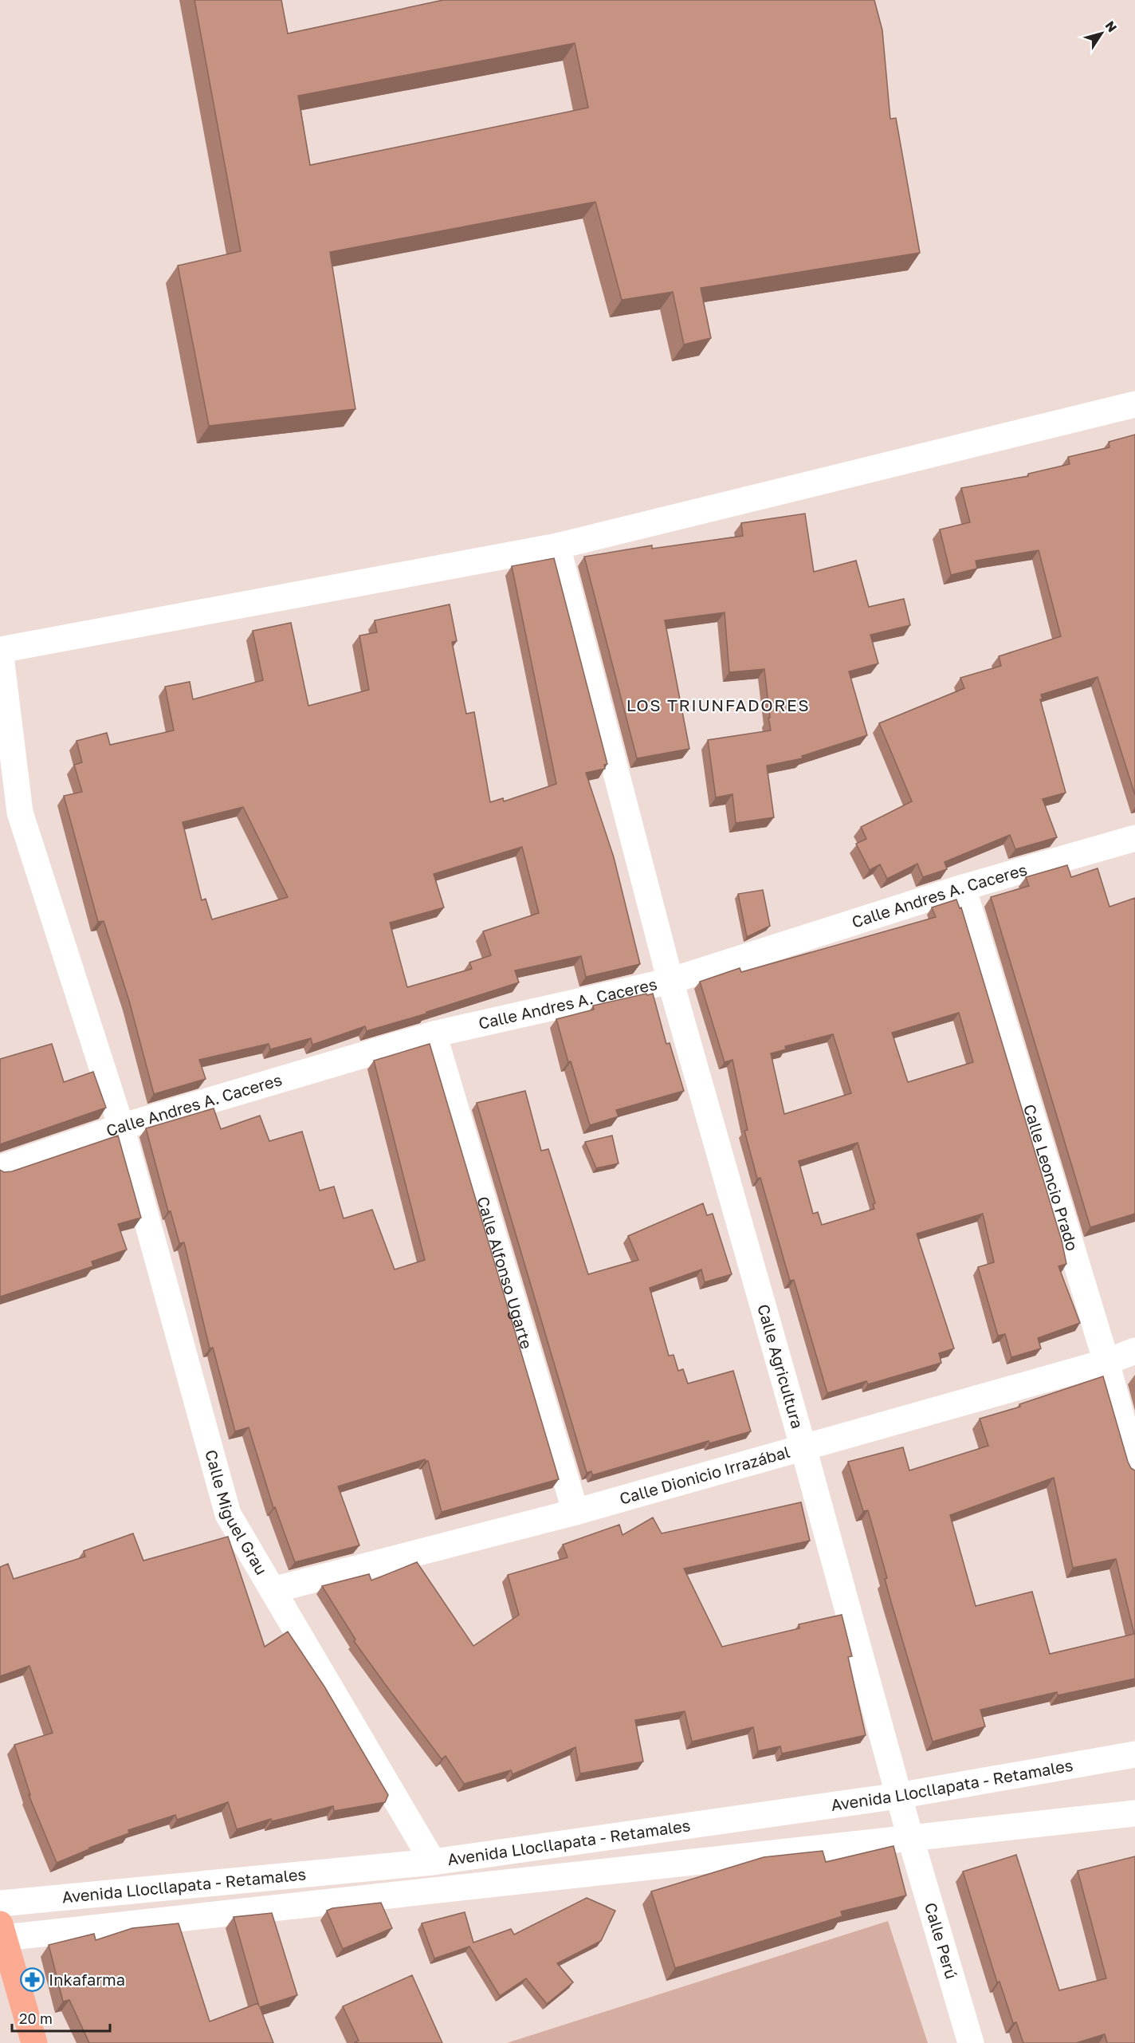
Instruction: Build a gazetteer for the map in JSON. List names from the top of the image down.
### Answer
{
  "streets": {
    "street": [
      "Calle Andres A. Caceres",
      "Calle Leoncio Prado",
      "Calle Alfonso Ugarte",
      "Calle Agricultura",
      "Calle Dionicio Irrazábal",
      "Calle Miguel Grau",
      "Avenida Llocllapata - Retamales",
      "Calle Perú"
    ]
  },
  "crossings": [
    ["Calle Andres A. Caceres", "Calle Leoncio Prado"],
    ["Calle Andres A. Caceres", "Calle Alfonso Ugarte"],
    ["Calle Andres A. Caceres", "Calle Agricultura"],
    ["Calle Andres A. Caceres", "Calle Miguel Grau"],
    ["Calle Leoncio Prado", "Calle Dionicio Irrazábal"],
    ["Calle Alfonso Ugarte", "Calle Dionicio Irrazábal"],
    ["Calle Agricultura", "Calle Dionicio Irrazábal"],
    ["Calle Agricultura", "Avenida Llocllapata - Retamales"],
    ["Calle Agricultura", "Calle Perú"],
    ["Calle Dionicio Irrazábal", "Calle Miguel Grau"],
    ["Calle Miguel Grau", "Avenida Llocllapata - Retamales"],
    ["Avenida Llocllapata - Retamales", "Calle Perú"]
  ],
  "districts": ["LOS TRIUNFADORES"],
  "places": {
    "pharmacy": ["Inkafarma"]
  },
  "scale_bar": "20 m",
  "north": "top right"
}
